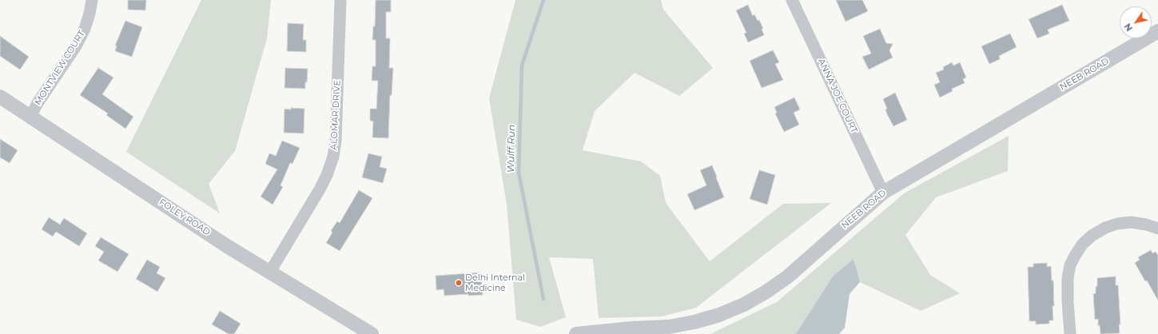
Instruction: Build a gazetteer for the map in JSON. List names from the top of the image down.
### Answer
{
  "streets": {
    "street": [
      "MONTVIEW COURT",
      "NEEB ROAD",
      "ANNA JOE COURT",
      "ALOMAR DRIVE",
      "FOLEY ROAD"
    ]
  },
  "crossings": [
    ["MONTVIEW COURT", "FOLEY ROAD"],
    ["NEEB ROAD", "ANNA JOE COURT"],
    ["ALOMAR DRIVE", "FOLEY ROAD"]
  ],
  "water": ["Wulff Run"],
  "places": ["Delhi Internal Medicine"],
  "north": "bottom left"
}
